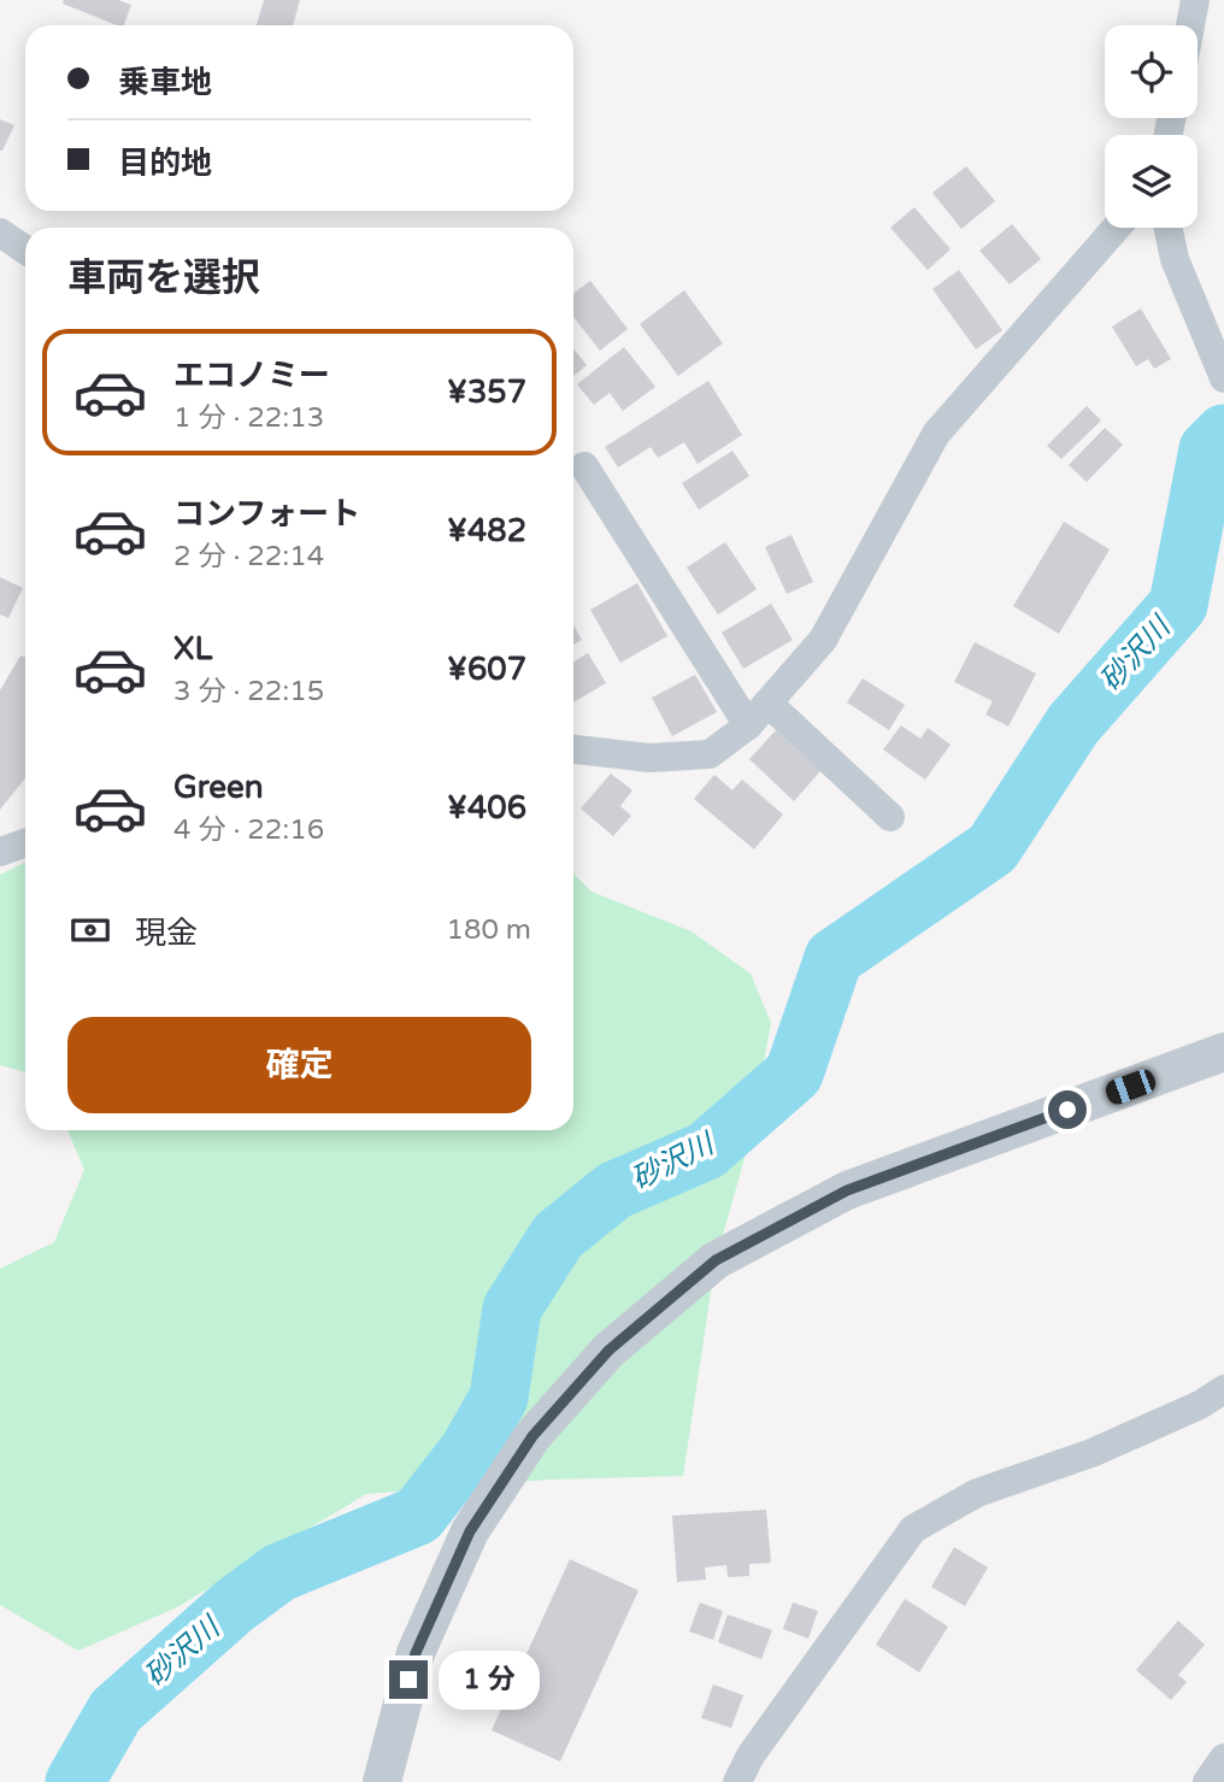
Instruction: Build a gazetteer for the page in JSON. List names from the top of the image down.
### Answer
{
  "water": ["砂沢川"],
  "page": {
    "banner": ["乗車地", "目的地"],
    "heading": "車両を選択",
    "list": [
      {
        "name": "エコノミー",
        "note": "1 分 · 22:13",
        "value": "¥357"
      },
      {
        "name": "コンフォート",
        "note": "2 分 · 22:14",
        "value": "¥482"
      },
      {
        "name": "XL",
        "note": "3 分 · 22:15",
        "value": "¥607"
      },
      {
        "name": "Green",
        "note": "4 分 · 22:16",
        "value": "¥406"
      }
    ],
    "pay": ["現金", "180 m"],
    "buttons": "確定",
    "bubble": "1 分"
  }
}
